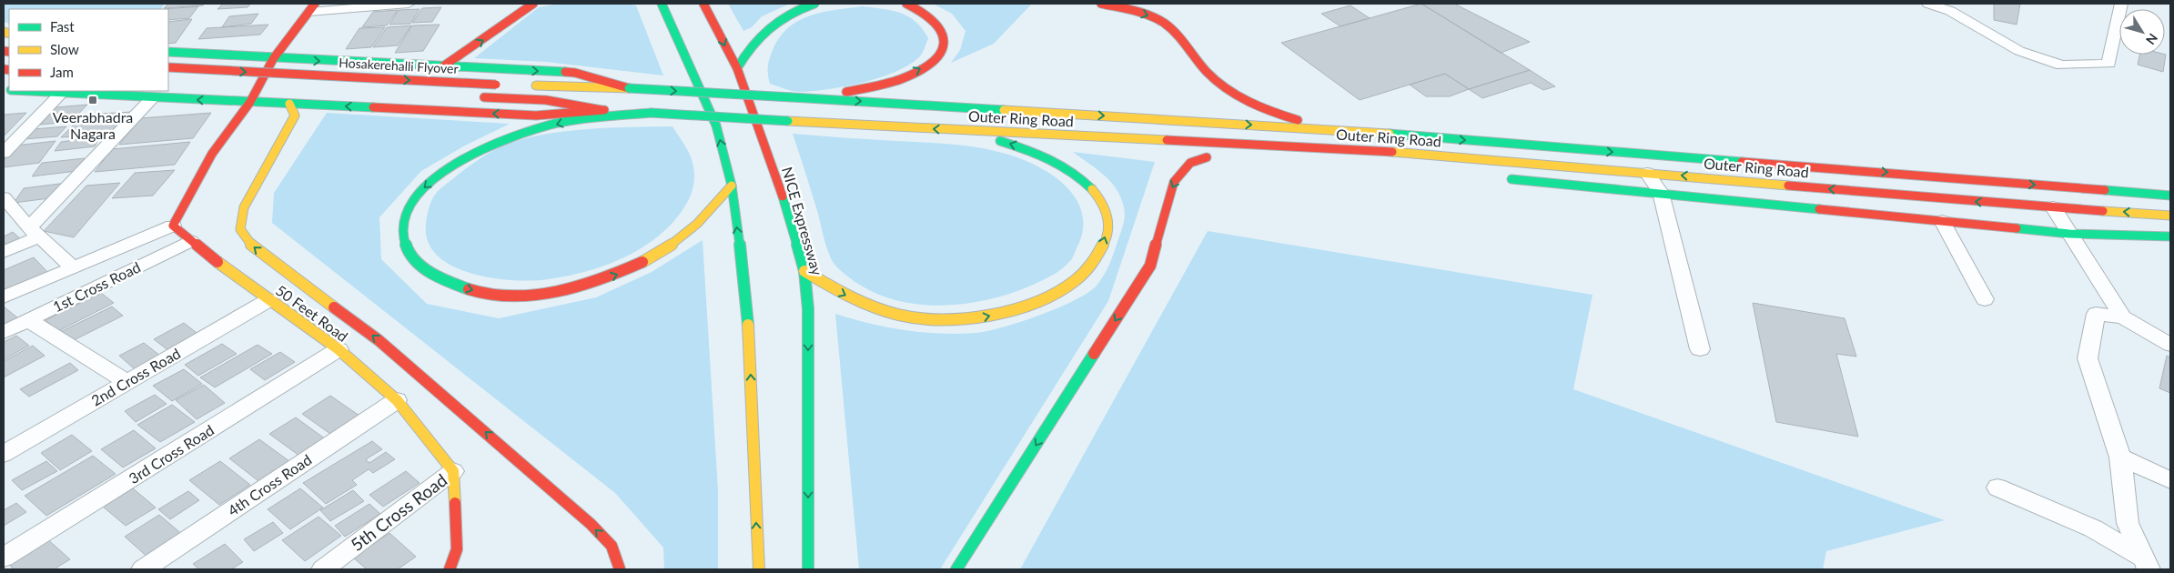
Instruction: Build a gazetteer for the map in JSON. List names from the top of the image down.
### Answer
{
  "streets": {
    "main road": [
      "Hosakerehalli Flyover",
      "Outer Ring Road",
      "NICE Expressway",
      "50 Feet Road"
    ],
    "street": [
      "1st Cross Road",
      "2nd Cross Road",
      "3rd Cross Road",
      "4th Cross Road",
      "5th Cross Road"
    ]
  },
  "crossings": [
    ["1st Cross Road", "50 Feet Road"],
    ["50 Feet Road", "2nd Cross Road"],
    ["50 Feet Road", "3rd Cross Road"],
    ["50 Feet Road", "4th Cross Road"],
    ["50 Feet Road", "5th Cross Road"]
  ],
  "places": {
    "transit": ["Veerabhadra Nagara"]
  },
  "legend": ["Fast", "Slow", "Jam"],
  "north": "bottom right"
}
